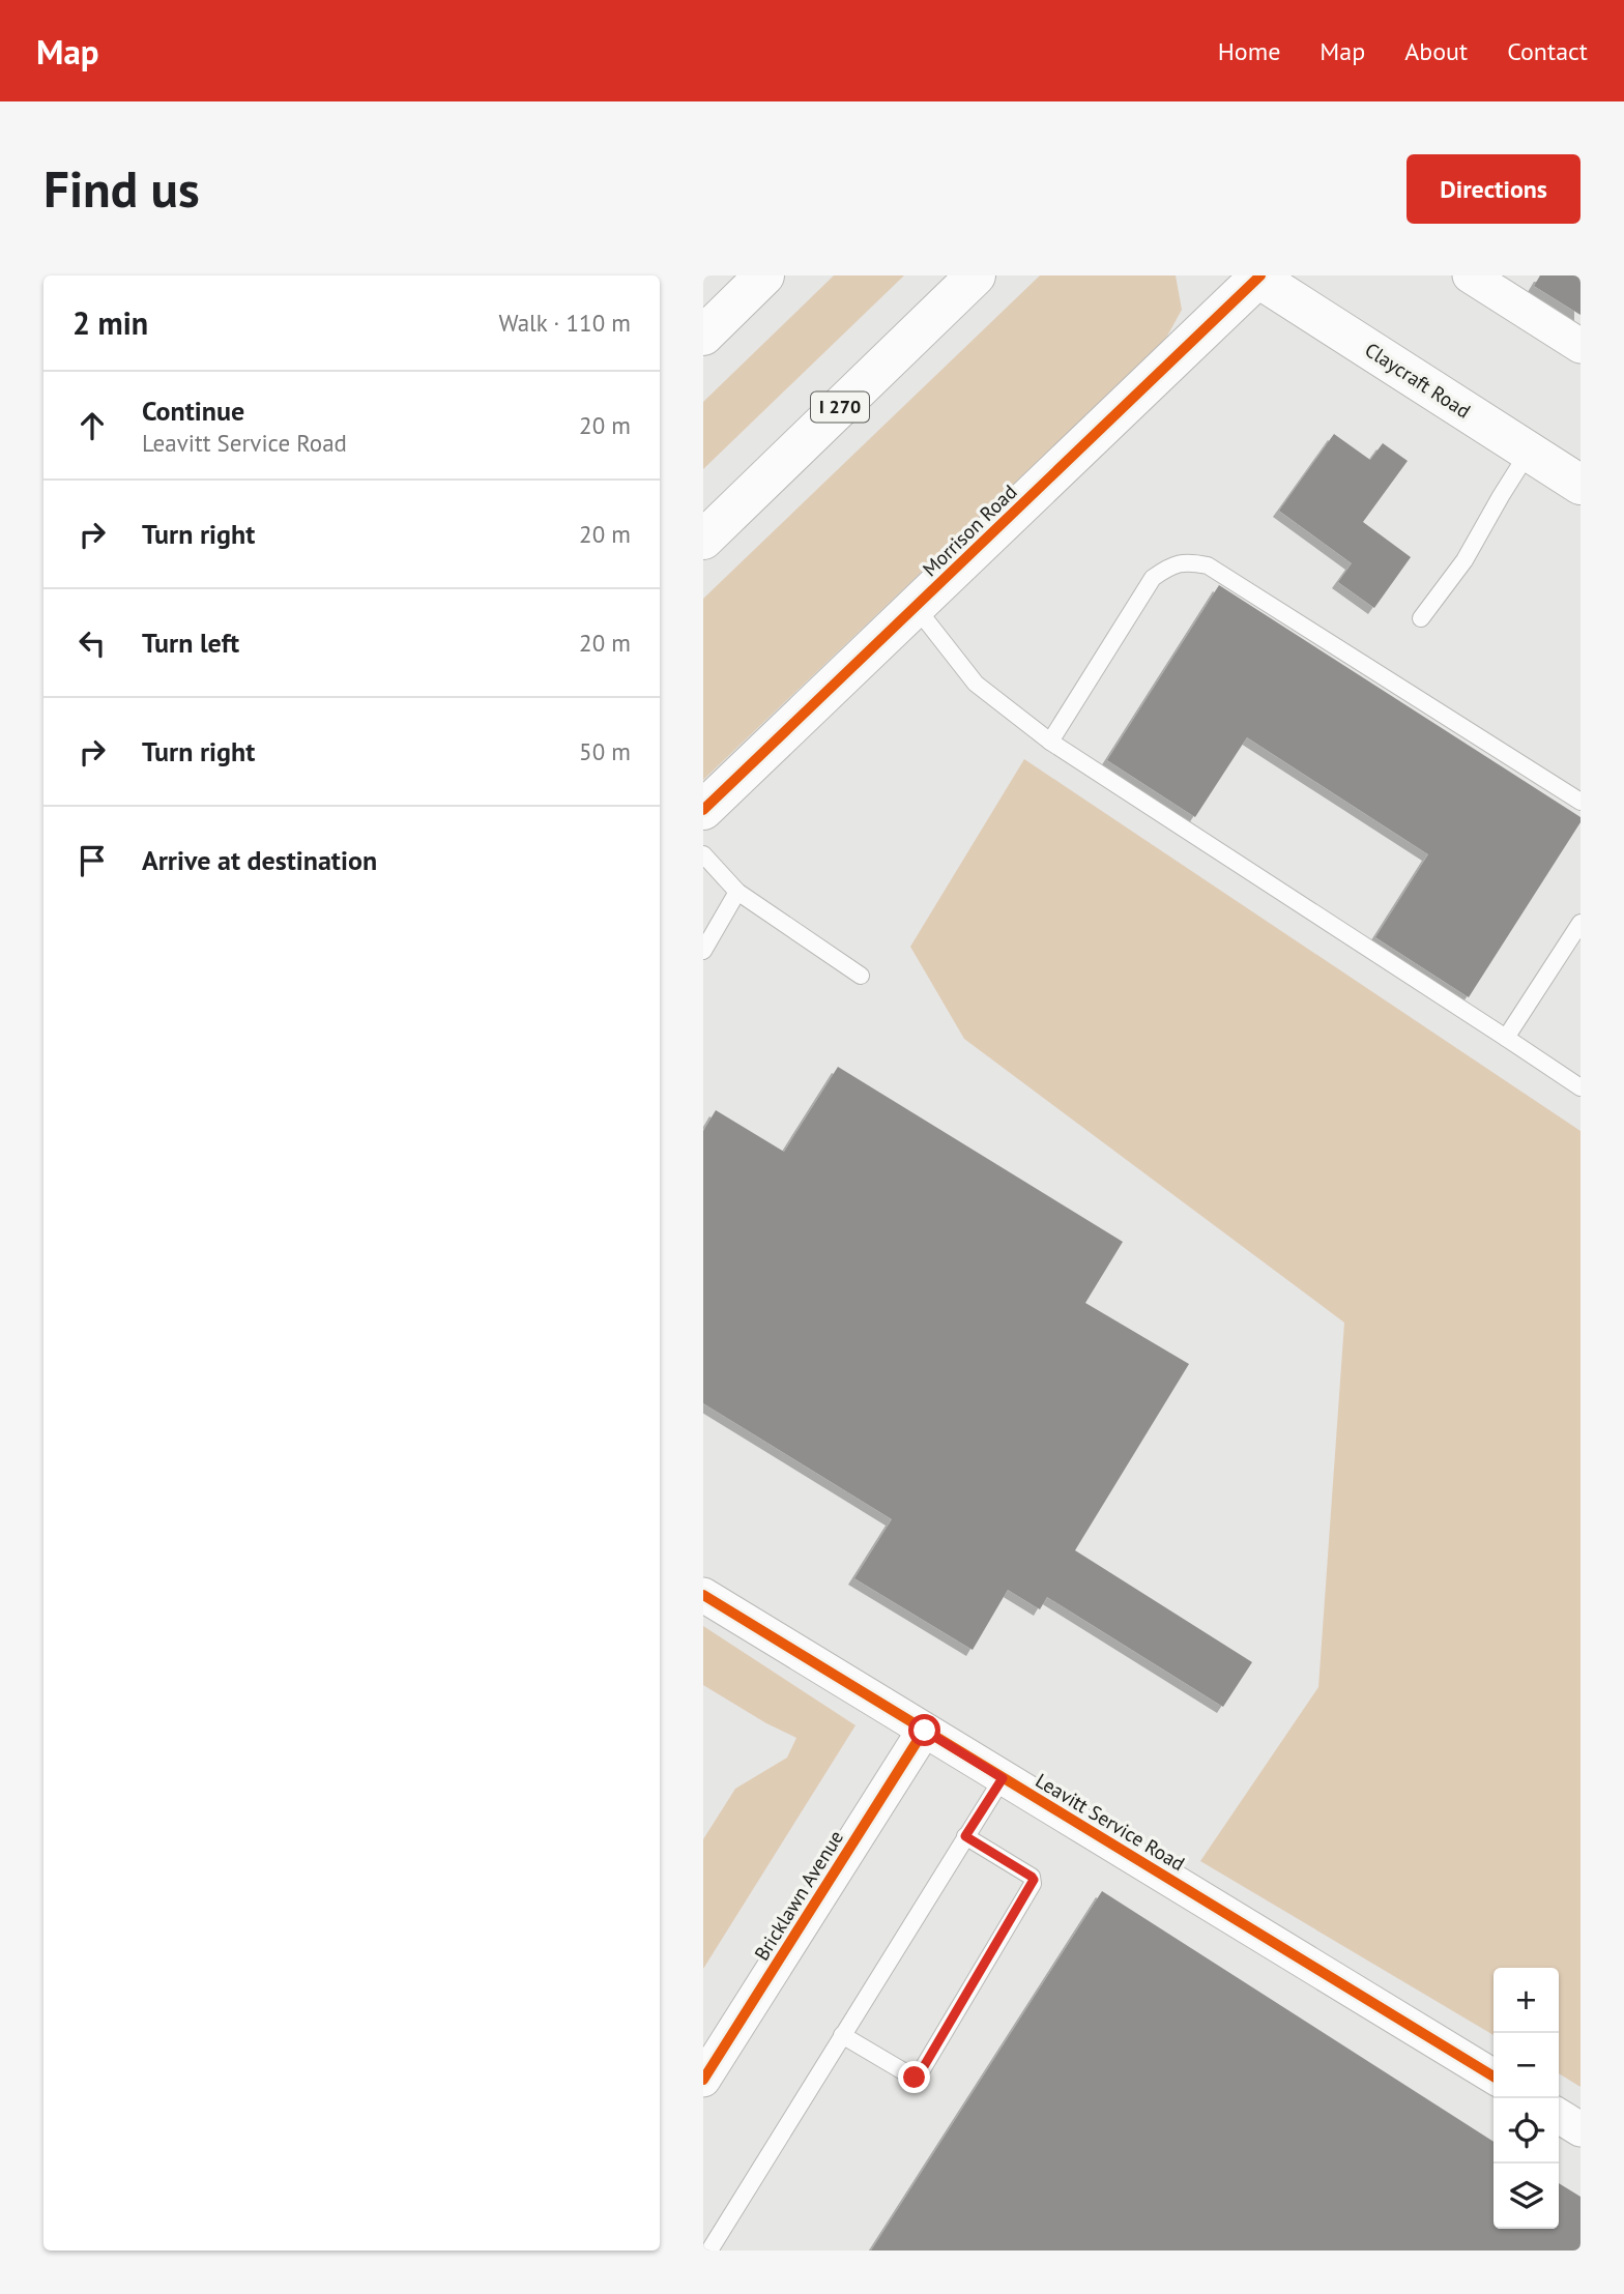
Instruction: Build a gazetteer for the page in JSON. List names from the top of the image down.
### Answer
{
  "streets": {
    "main road": ["Claycraft Road", "I 270", "Morrison Road"],
    "street": ["Leavitt Service Road", "Bricklawn Avenue"]
  },
  "crossings": [
    ["Claycraft Road", "Morrison Road"],
    ["Leavitt Service Road", "Bricklawn Avenue"]
  ],
  "page": {
    "header": "Map",
    "nav": [
      "Home",
      "Map",
      "About",
      "Contact"
    ],
    "buttons": "Directions",
    "title": "Find us",
    "heading": ["2 min", "Walk · 110 m"],
    "list": [
      ["Continue", "Leavitt Service Road", "20 m"],
      ["Turn right", "20 m"],
      ["Turn left", "20 m"],
      ["Turn right", "50 m"],
      "Arrive at destination"
    ],
    "map_buttons": ["+", "−"]
  }
}
